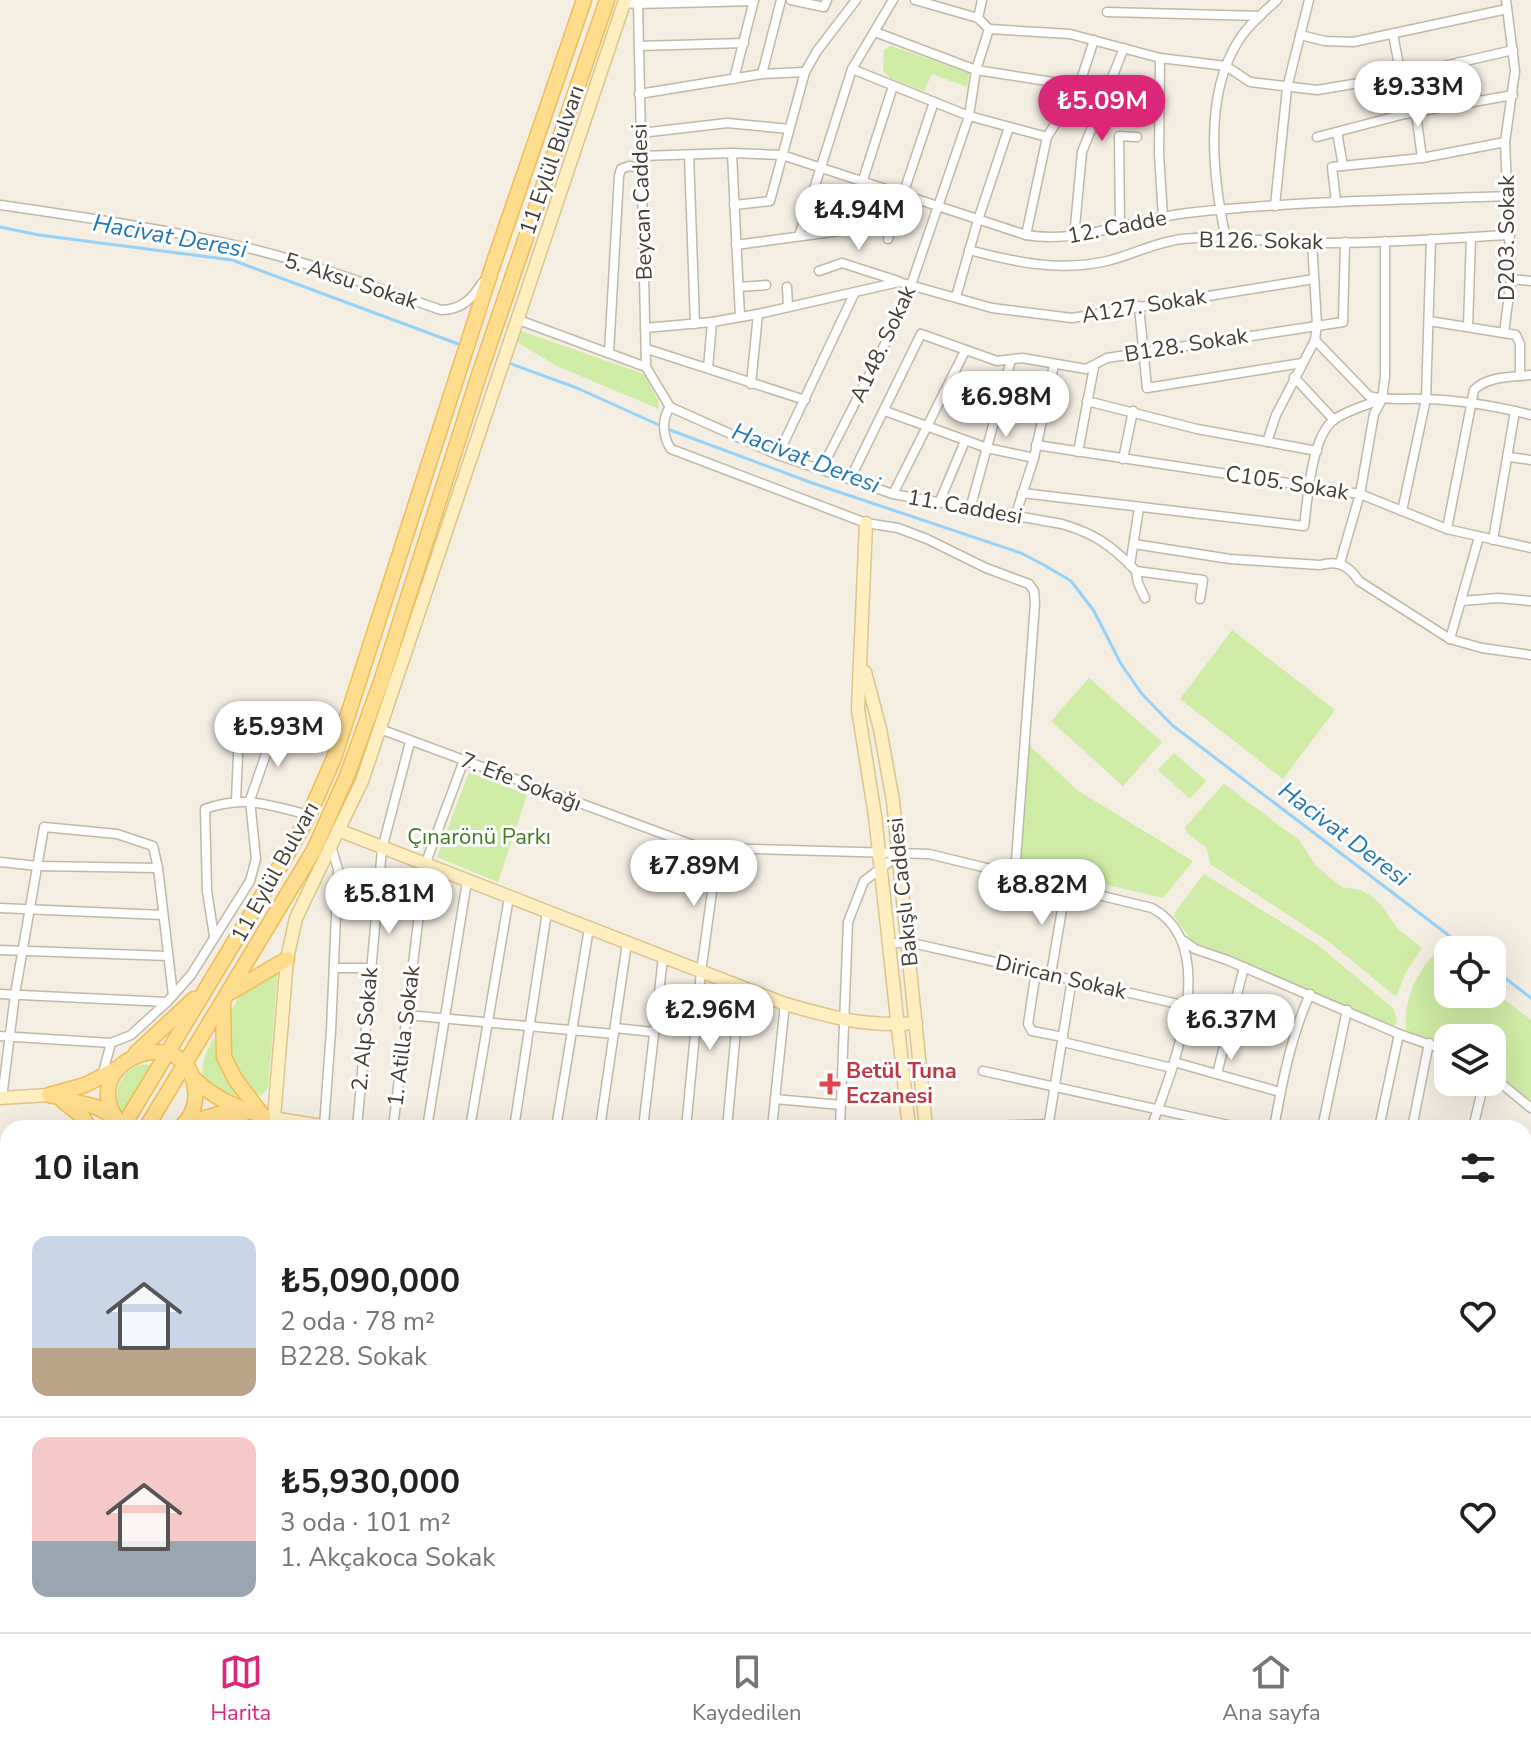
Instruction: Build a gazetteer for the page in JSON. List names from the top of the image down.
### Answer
{
  "streets": {
    "main road": ["11 Eylül Bulvarı"],
    "street": [
      "Beycan Caddesi",
      "12. Cadde",
      "D203. Sokak",
      "B126. Sokak",
      "5. Aksu Sokak",
      "A127. Sokak",
      "A148. Sokak",
      "B128. Sokak",
      "C105. Sokak",
      "11. Caddesi",
      "7. Efe Sokağı",
      "Bakışlı Caddesi",
      "Dirican Sokak",
      "2. Alp Sokak",
      "1. Atilla Sokak"
    ]
  },
  "crossings": [
    ["11 Eylül Bulvarı", "5. Aksu Sokak"],
    ["Beycan Caddesi", "12. Cadde"],
    ["Beycan Caddesi", "A127. Sokak"],
    ["12. Cadde", "D203. Sokak"],
    ["12. Cadde", "A148. Sokak"],
    ["D203. Sokak", "B126. Sokak"],
    ["A127. Sokak", "A148. Sokak"],
    ["A148. Sokak", "11. Caddesi"],
    ["7. Efe Sokağı", "Bakışlı Caddesi"],
    ["7. Efe Sokağı", "2. Alp Sokak"],
    ["7. Efe Sokağı", "1. Atilla Sokak"],
    ["Bakışlı Caddesi", "Dirican Sokak"]
  ],
  "water": ["Hacivat Deresi"],
  "parks": ["Çınarönü Parkı"],
  "places": {
    "health": ["Betül Tuna Eczanesi"]
  },
  "page": {
    "price": [
      "₺9.33M",
      "₺5.09M",
      "₺4.94M",
      "₺6.98M",
      "₺5.93M",
      "₺7.89M",
      "₺8.82M",
      "₺5.81M",
      "₺2.96M",
      "₺6.37M"
    ],
    "heading": "10 ilan",
    "list": [
      {
        "name": "₺5,090,000",
        "note": "2 oda · 78 m² · B228. Sokak"
      },
      {
        "name": "₺5,930,000",
        "note": "3 oda · 101 m² · 1. Akçakoca Sokak"
      }
    ],
    "tabs": ["Harita", "Kaydedilen", "Ana sayfa"]
  }
}
